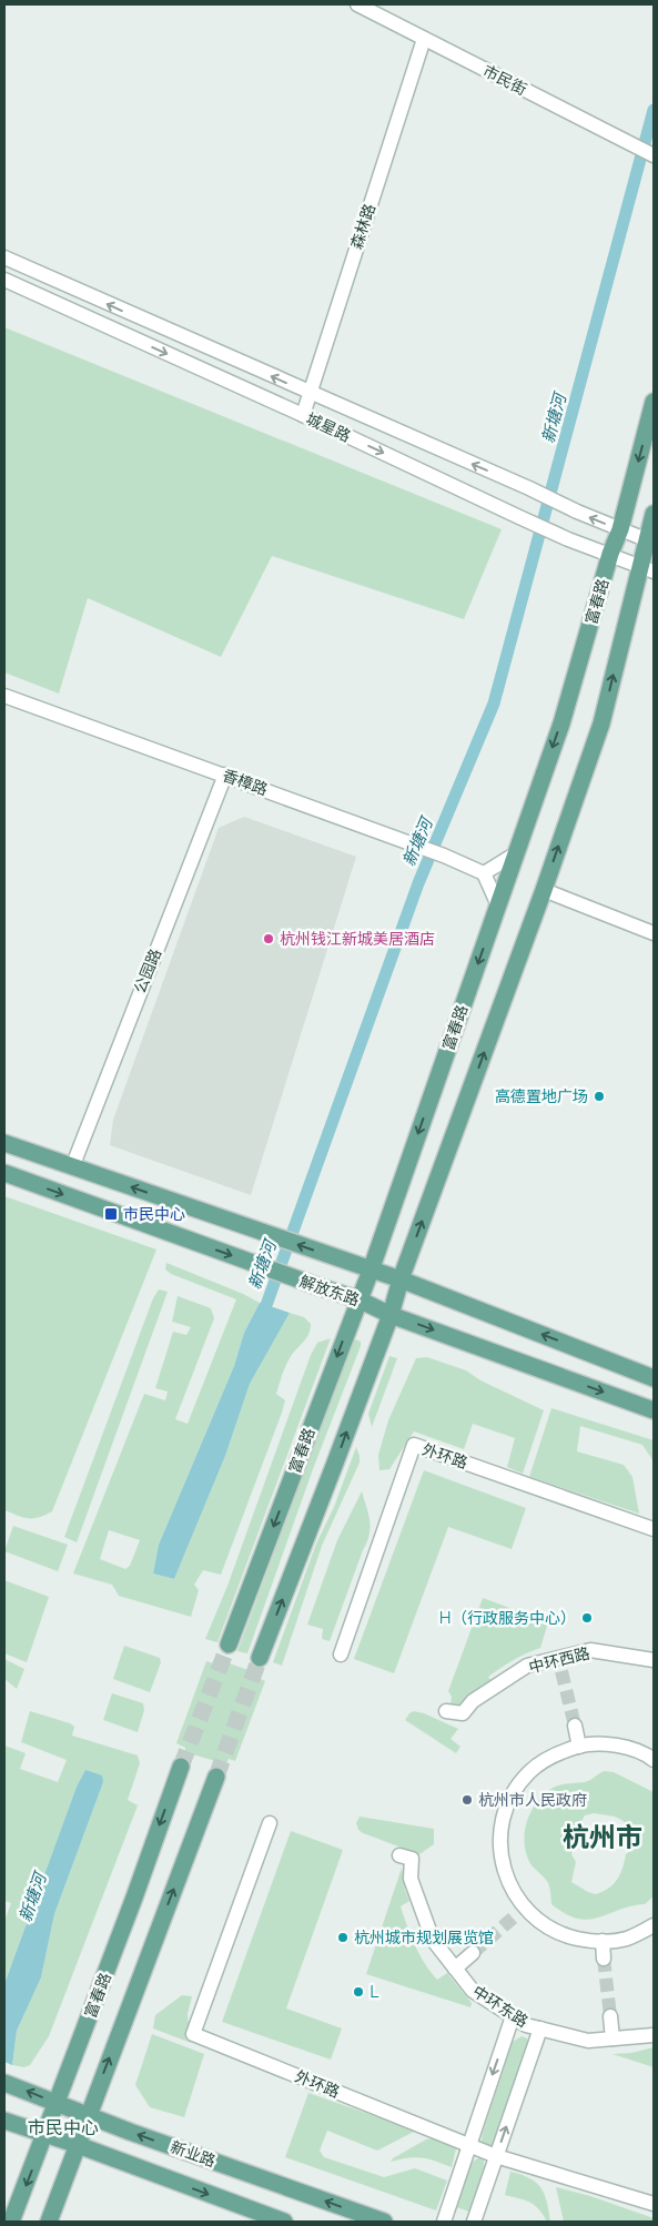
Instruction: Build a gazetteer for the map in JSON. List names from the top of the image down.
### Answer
{
  "streets": {
    "main road": ["富春路", "解放东路", "新业路"],
    "street": [
      "市民街",
      "森林路",
      "城星路",
      "香樟路",
      "公园路",
      "外环路",
      "中环西路",
      "中环东路"
    ]
  },
  "crossings": [
    ["市民街", "森林路"],
    ["森林路", "城星路"],
    ["城星路", "富春路"],
    ["富春路", "解放东路"],
    ["富春路", "新业路"],
    ["香樟路", "公园路"]
  ],
  "districts": ["杭州市", "市民中心"],
  "water": ["新塘河"],
  "places": {
    "other": [
      "杭州钱江新城美居酒店",
      "高德置地广场",
      "H（行政服务中心）",
      "杭州市人民政府",
      "杭州城市规划展览馆",
      "L"
    ],
    "transit": ["市民中心"]
  }
}
